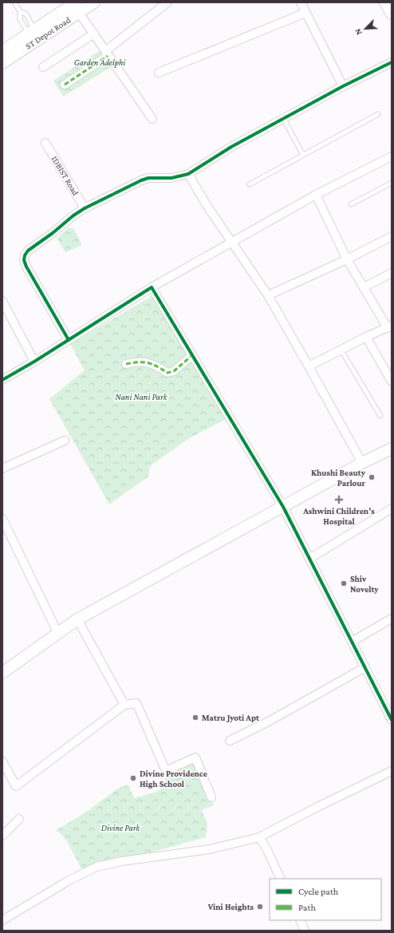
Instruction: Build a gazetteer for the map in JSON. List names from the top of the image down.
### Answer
{
  "streets": {
    "street": ["ST Depot Road", "IDBIST Road"]
  },
  "parks": ["Garden Adelphi", "Nani Nani Park", "Divine Park"],
  "places": {
    "other": [
      "Khushi Beauty Parlour",
      "Shiv Novelty",
      "Matru Jyoti Apt",
      "Divine Providence High School",
      "Vini Heights"
    ],
    "health": ["Ashwini Children's Hospital"]
  },
  "legend": ["Cycle path", "Path"],
  "north": "bottom left"
}
